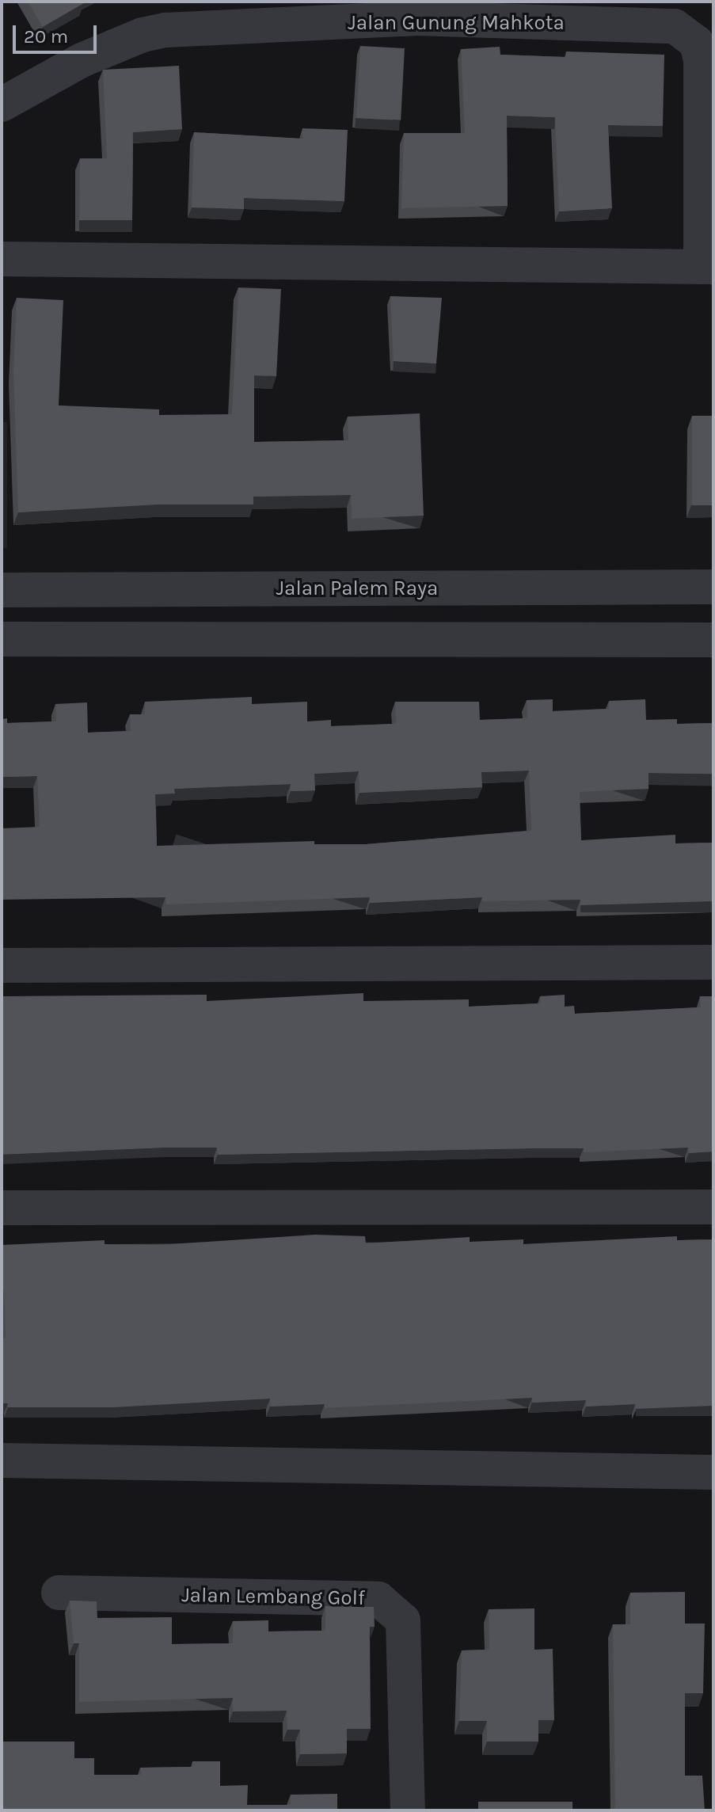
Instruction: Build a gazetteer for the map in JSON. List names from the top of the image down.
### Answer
{
  "streets": {
    "street": ["Jalan Gunung Mahkota", "Jalan Palem Raya", "Jalan Lembang Golf"]
  },
  "scale_bar": "20 m"
}
